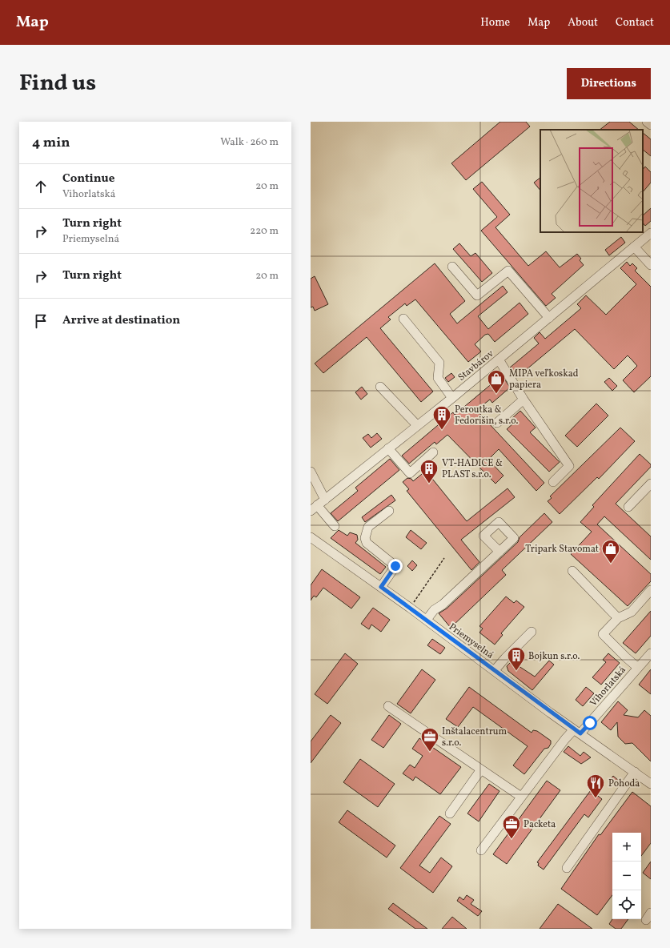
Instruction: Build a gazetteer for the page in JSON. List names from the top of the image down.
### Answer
{
  "streets": {
    "street": ["Stavbárov", "Priemyselná", "Vihorlatská"]
  },
  "crossings": [
    ["Priemyselná", "Vihorlatská"]
  ],
  "places": {
    "shop": ["MIPA veľkoskad papiera", "Tripark Stavomat"],
    "building": ["Peroutka & Fedorišin, s.r.o.", "VT-HADICE & PLAST s.r.o.", "Bojkun s.r.o."],
    "office": ["Inštalacentrum s.r.o.", "Packeta"],
    "restaurant": ["Pohoda"]
  },
  "page": {
    "header": "Map",
    "nav": [
      "Home",
      "Map",
      "About",
      "Contact"
    ],
    "title": "Find us",
    "buttons": "Directions",
    "heading": ["4 min", "Walk · 260 m"],
    "list": [
      ["Continue", "Vihorlatská", "20 m"],
      ["Turn right", "Priemyselná", "220 m"],
      ["Turn right", "20 m"],
      "Arrive at destination"
    ],
    "map_buttons": ["+", "−"]
  }
}
